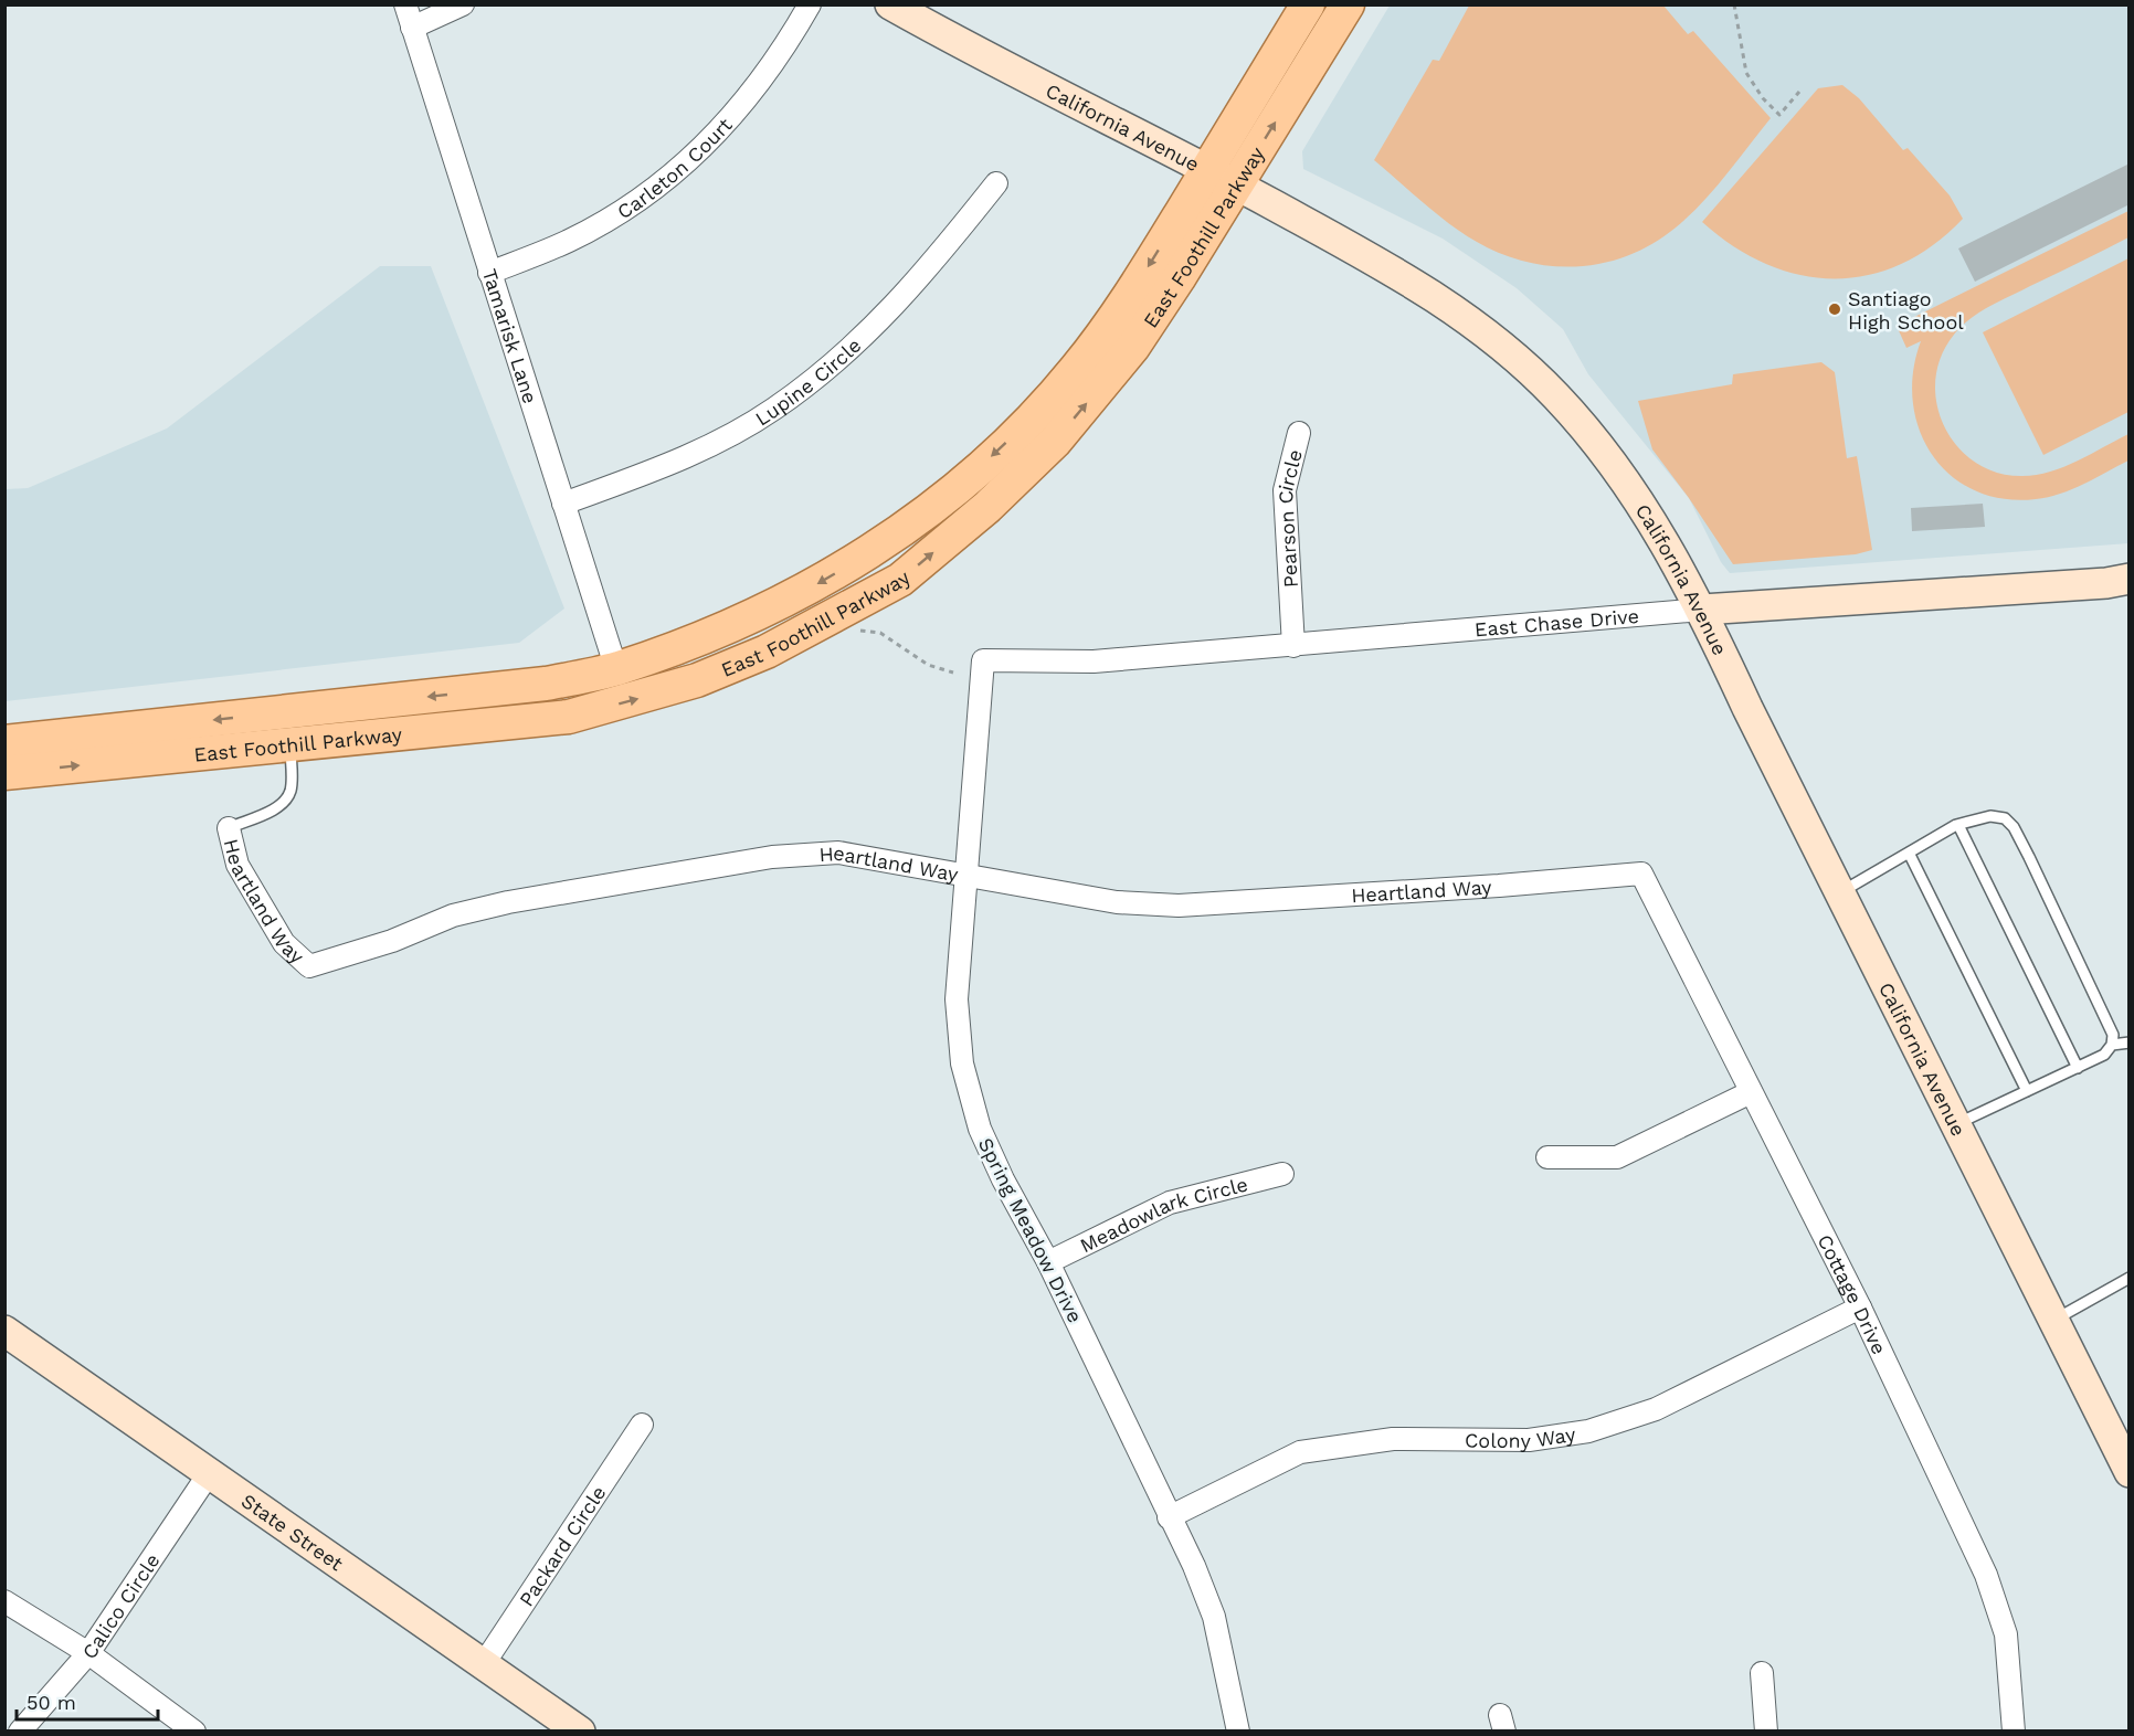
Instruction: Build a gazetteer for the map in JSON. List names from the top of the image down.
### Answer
{
  "streets": {
    "main road": [
      "California Avenue",
      "East Foothill Parkway",
      "East Chase Drive",
      "State Street"
    ],
    "street": [
      "Carleton Court",
      "Tamarisk Lane",
      "Lupine Circle",
      "Pearson Circle",
      "Heartland Way",
      "Meadowlark Circle",
      "Spring Meadow Drive",
      "Cottage Drive",
      "Colony Way",
      "Packard Circle",
      "Calico Circle"
    ]
  },
  "crossings": [
    ["California Avenue", "East Foothill Parkway"],
    ["California Avenue", "East Chase Drive"],
    ["Carleton Court", "Tamarisk Lane"],
    ["East Foothill Parkway", "Tamarisk Lane"],
    ["Tamarisk Lane", "Lupine Circle"],
    ["Pearson Circle", "East Chase Drive"],
    ["East Chase Drive", "Spring Meadow Drive"],
    ["Heartland Way", "Spring Meadow Drive"],
    ["Heartland Way", "Cottage Drive"],
    ["Meadowlark Circle", "Spring Meadow Drive"],
    ["Spring Meadow Drive", "Colony Way"],
    ["Cottage Drive", "Colony Way"],
    ["State Street", "Packard Circle"],
    ["State Street", "Calico Circle"]
  ],
  "places": ["Santiago High School"],
  "scale_bar": "50 m"
}
